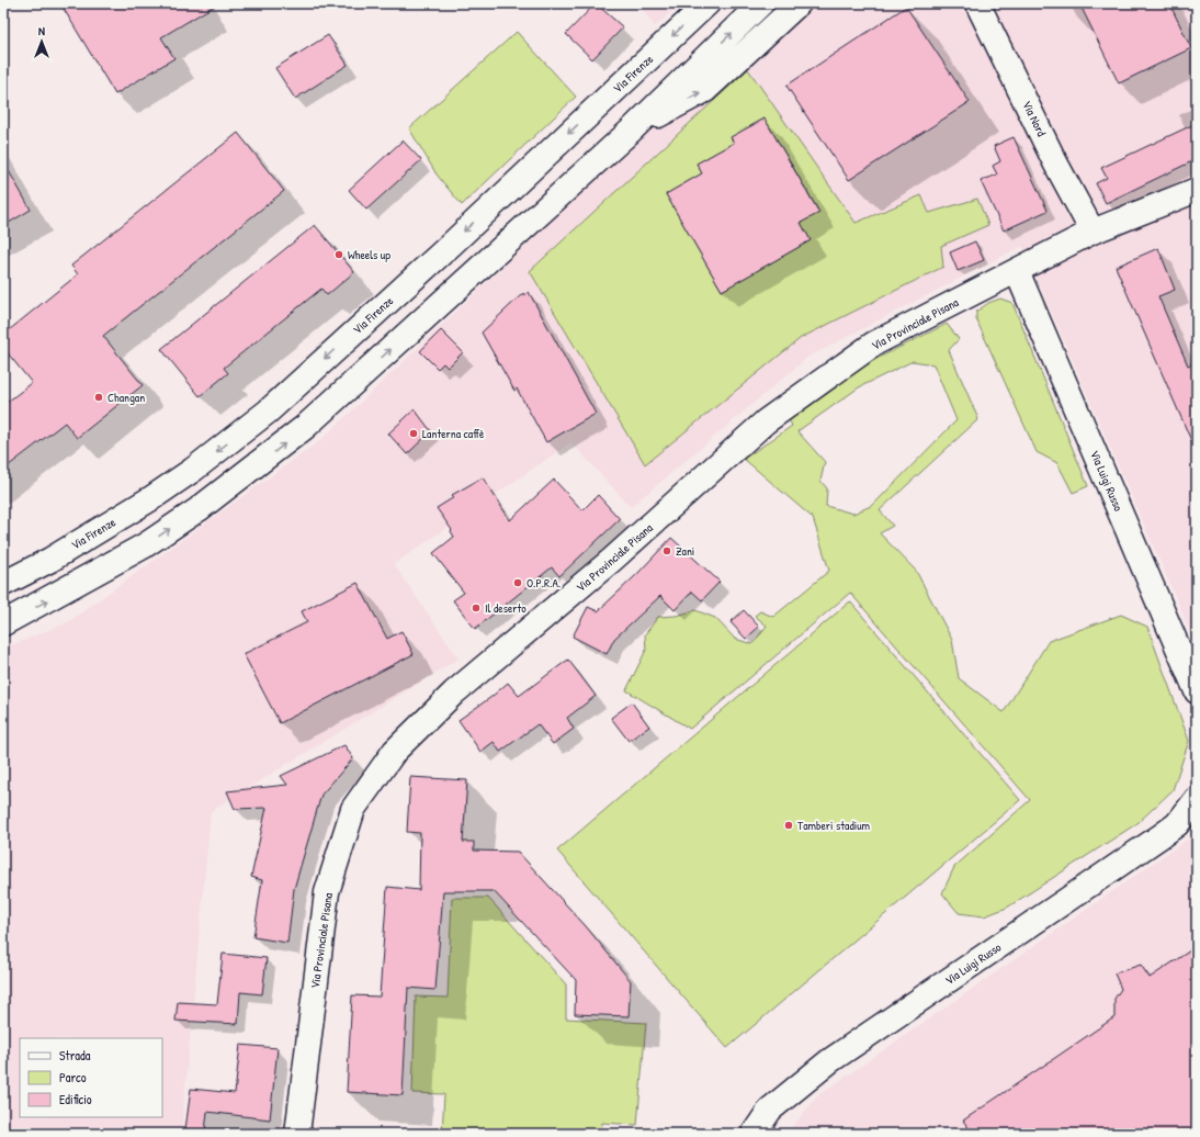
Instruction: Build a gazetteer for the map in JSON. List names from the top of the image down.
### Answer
{
  "streets": {
    "street": [
      "Via Firenze",
      "Via Nord",
      "Via Provinciale Pisana",
      "Via Luigi Russo"
    ]
  },
  "crossings": [
    ["Via Nord", "Via Provinciale Pisana"],
    ["Via Provinciale Pisana", "Via Luigi Russo"]
  ],
  "places": [
    "Wheels up",
    "Changan",
    "Lanterna caffè",
    "Zani",
    "O.P.R.A.",
    "Il deserto",
    "Tamberi stadium"
  ],
  "legend": ["Strada", "Parco", "Edificio"],
  "north": "top"
}
